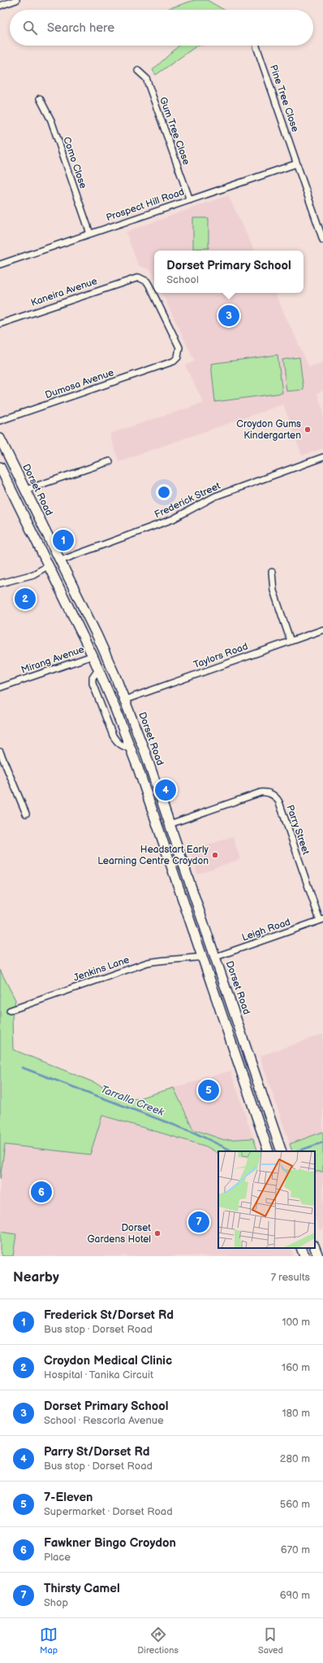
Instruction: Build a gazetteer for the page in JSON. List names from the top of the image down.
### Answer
{
  "streets": {
    "main road": ["Dorset Road"],
    "street": [
      "Pine Tree Close",
      "Gum Tree Close",
      "Como Close",
      "Prospect Hill Road",
      "Kaneira Avenue",
      "Dumosa Avenue",
      "Frederick Street",
      "Taylors Road",
      "Mirang Avenue",
      "Parry Street",
      "Leigh Road",
      "Jenkins Lane"
    ]
  },
  "crossings": [
    ["Pine Tree Close", "Prospect Hill Road"],
    ["Gum Tree Close", "Prospect Hill Road"],
    ["Como Close", "Prospect Hill Road"],
    ["Kaneira Avenue", "Dumosa Avenue"],
    ["Dorset Road", "Frederick Street"],
    ["Dorset Road", "Taylors Road"],
    ["Dorset Road", "Parry Street"],
    ["Dorset Road", "Leigh Road"],
    ["Parry Street", "Leigh Road"]
  ],
  "water": ["Tarralla Creek"],
  "places": ["Croydon Gums Kindergarten", "Headstart Early Learning Centre Croydon", "Dorset Gardens Hotel"],
  "page": {
    "search": "Search here",
    "popup": ["Dorset Primary School", "School"],
    "pins": [
      "3",
      "1",
      "2",
      "4",
      "5",
      "6",
      "7"
    ],
    "heading": ["Nearby", "7 results"],
    "list": [
      {
        "mark": "1",
        "name": "Frederick St/Dorset Rd",
        "note": "Bus stop · Dorset Road",
        "value": "100 m"
      },
      {
        "mark": "2",
        "name": "Croydon Medical Clinic",
        "note": "Hospital · Tanika Circuit",
        "value": "160 m"
      },
      {
        "mark": "3",
        "name": "Dorset Primary School",
        "note": "School · Rescorla Avenue",
        "value": "180 m"
      },
      {
        "mark": "4",
        "name": "Parry St/Dorset Rd",
        "note": "Bus stop · Dorset Road",
        "value": "280 m"
      },
      {
        "mark": "5",
        "name": "7-Eleven",
        "note": "Supermarket · Dorset Road",
        "value": "560 m"
      },
      {
        "mark": "6",
        "name": "Fawkner Bingo Croydon",
        "note": "Place",
        "value": "670 m"
      },
      {
        "mark": "7",
        "name": "Thirsty Camel",
        "note": "Shop",
        "value": "690 m"
      }
    ],
    "nav": ["Map", "Directions", "Saved"]
  }
}
